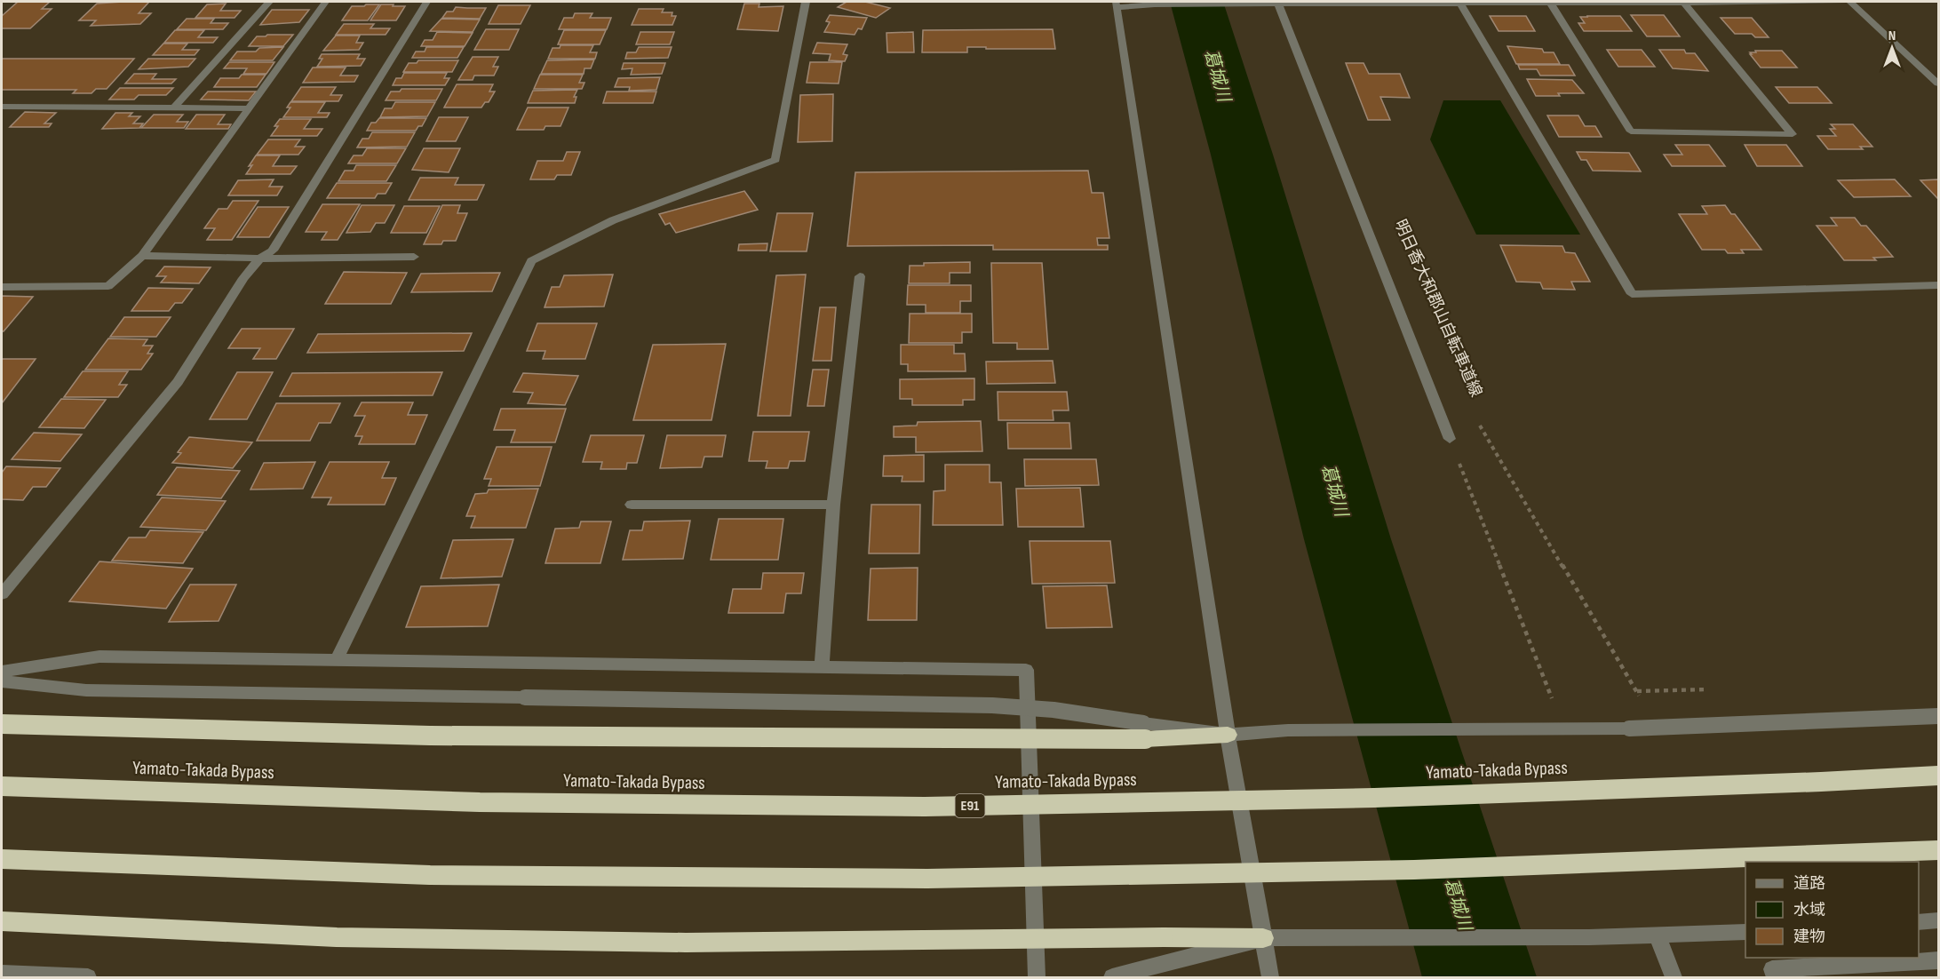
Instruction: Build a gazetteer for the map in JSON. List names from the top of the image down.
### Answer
{
  "streets": {
    "highway": ["Yamato-Takada Bypass", "E91"],
    "path": ["明日香大和郡山自転車道線"]
  },
  "water": ["葛城川"],
  "legend": ["道路", "水域", "建物"],
  "north": "top"
}
